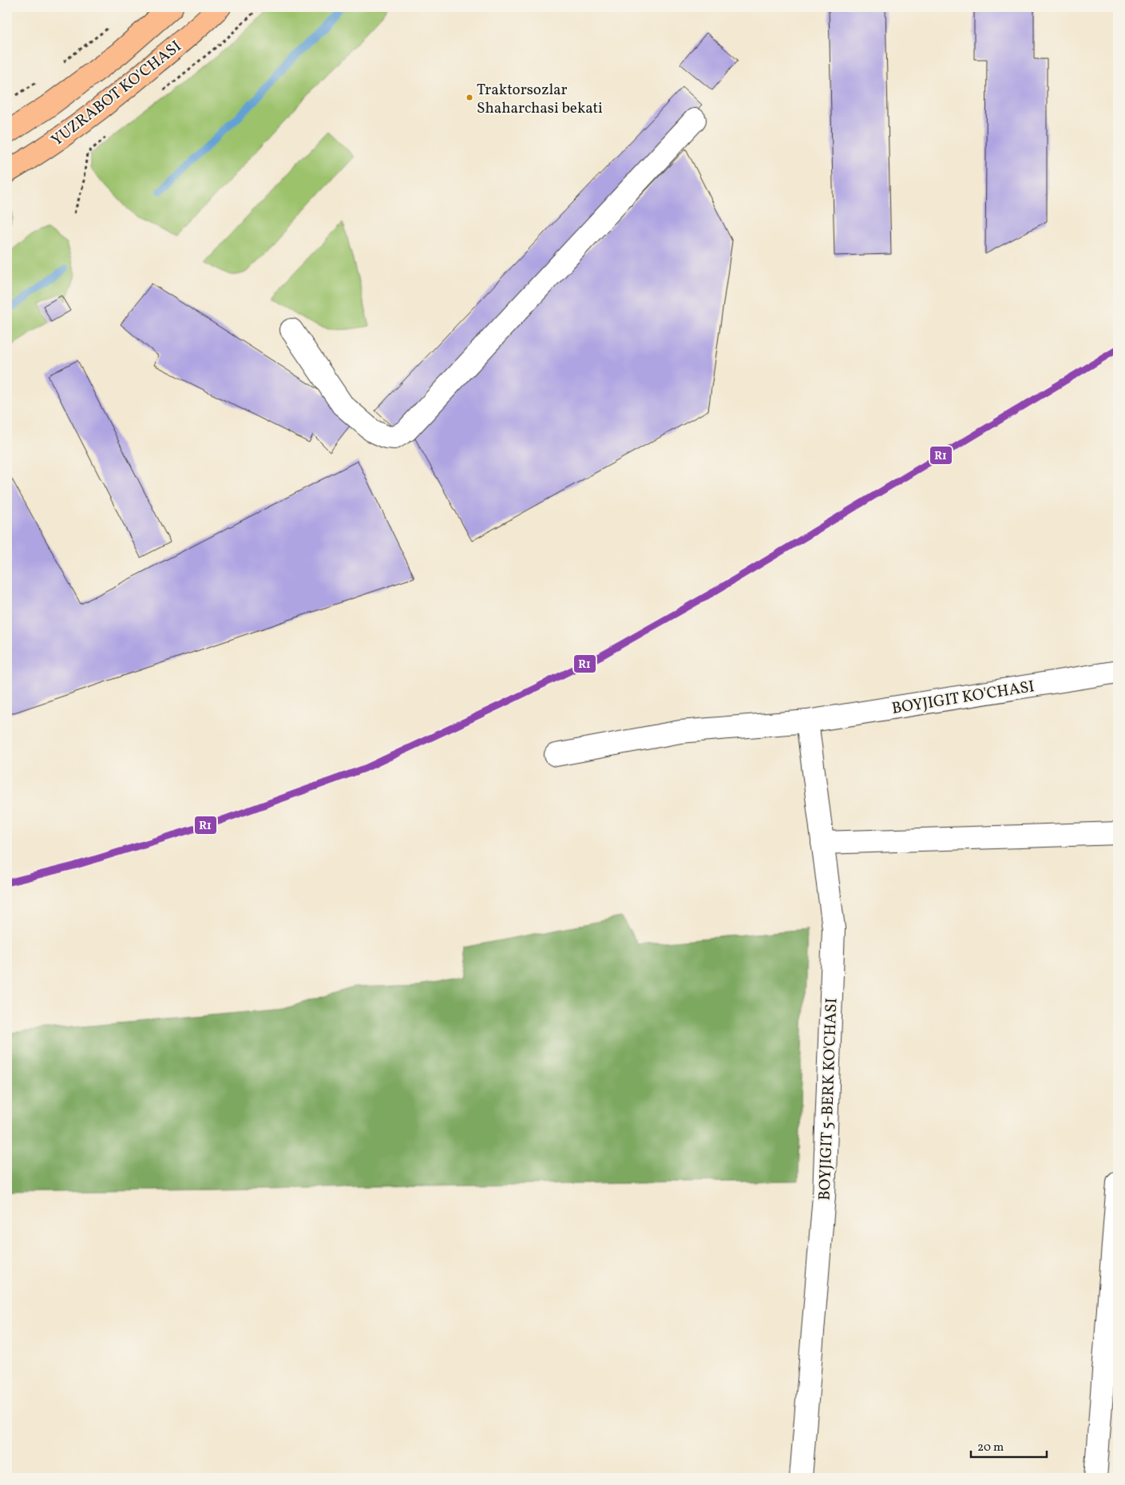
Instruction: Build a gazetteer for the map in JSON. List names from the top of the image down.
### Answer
{
  "streets": {
    "main road": ["YUZRABOT KO'CHASI"],
    "street": ["BOYJIGIT KO'CHASI", "BOYJIGIT 5-BERK KO'CHASI"]
  },
  "crossings": [
    ["BOYJIGIT KO'CHASI", "BOYJIGIT 5-BERK KO'CHASI"]
  ],
  "places": ["Traktorsozlar Shaharchasi bekati"],
  "lines": ["transit line R1"],
  "scale_bar": "20 m"
}
